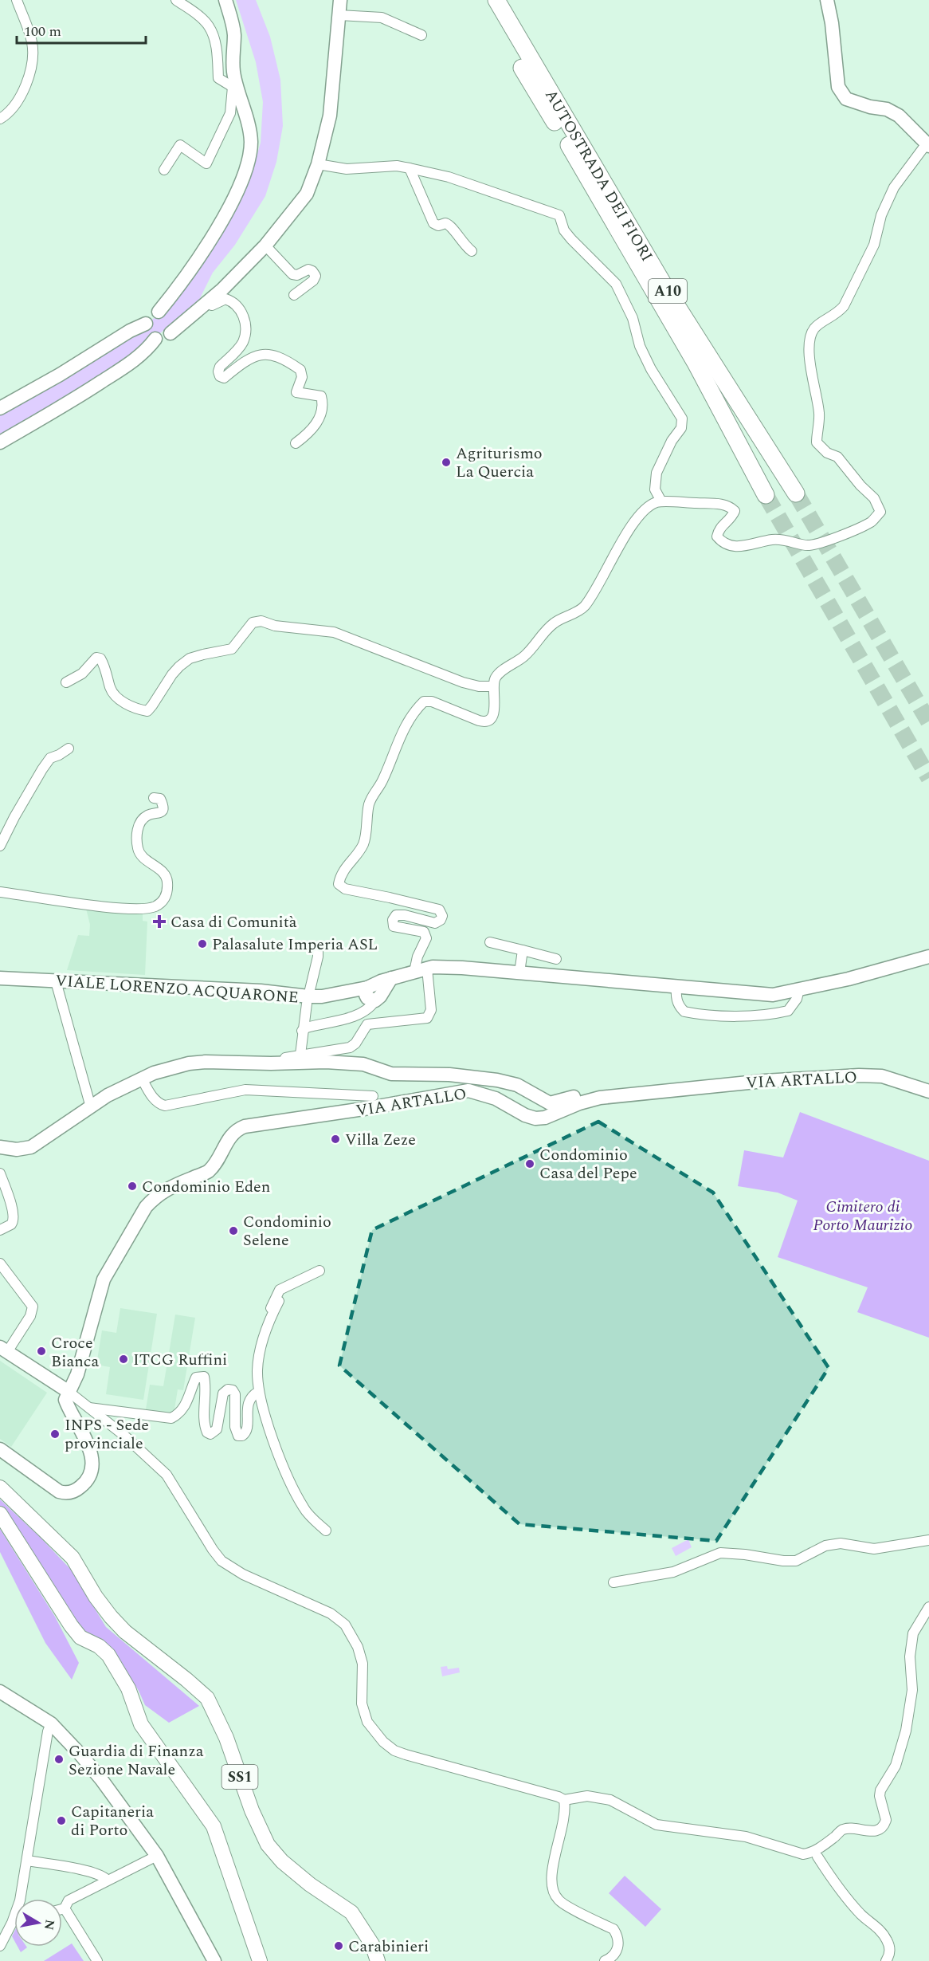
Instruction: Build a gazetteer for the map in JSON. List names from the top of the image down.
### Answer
{
  "streets": {
    "highway": ["AUTOSTRADA DEI FIORI", "A10"],
    "main road": ["SS1"],
    "street": ["VIALE LORENZO ACQUARONE", "VIA ARTALLO"]
  },
  "parks": ["Cimitero di Porto Maurizio"],
  "places": {
    "other": [
      "Agriturismo La Quercia",
      "Palasalute Imperia ASL",
      "Villa Zeze",
      "Condominio Casa del Pepe",
      "Condominio Eden",
      "Condominio Selene",
      "Croce Bianca",
      "ITCG Ruffini",
      "INPS - Sede provinciale",
      "Guardia di Finanza Sezione Navale",
      "Capitaneria di Porto",
      "Carabinieri"
    ],
    "health": ["Casa di Comunità"]
  },
  "scale_bar": "100 m",
  "north": "right"
}
